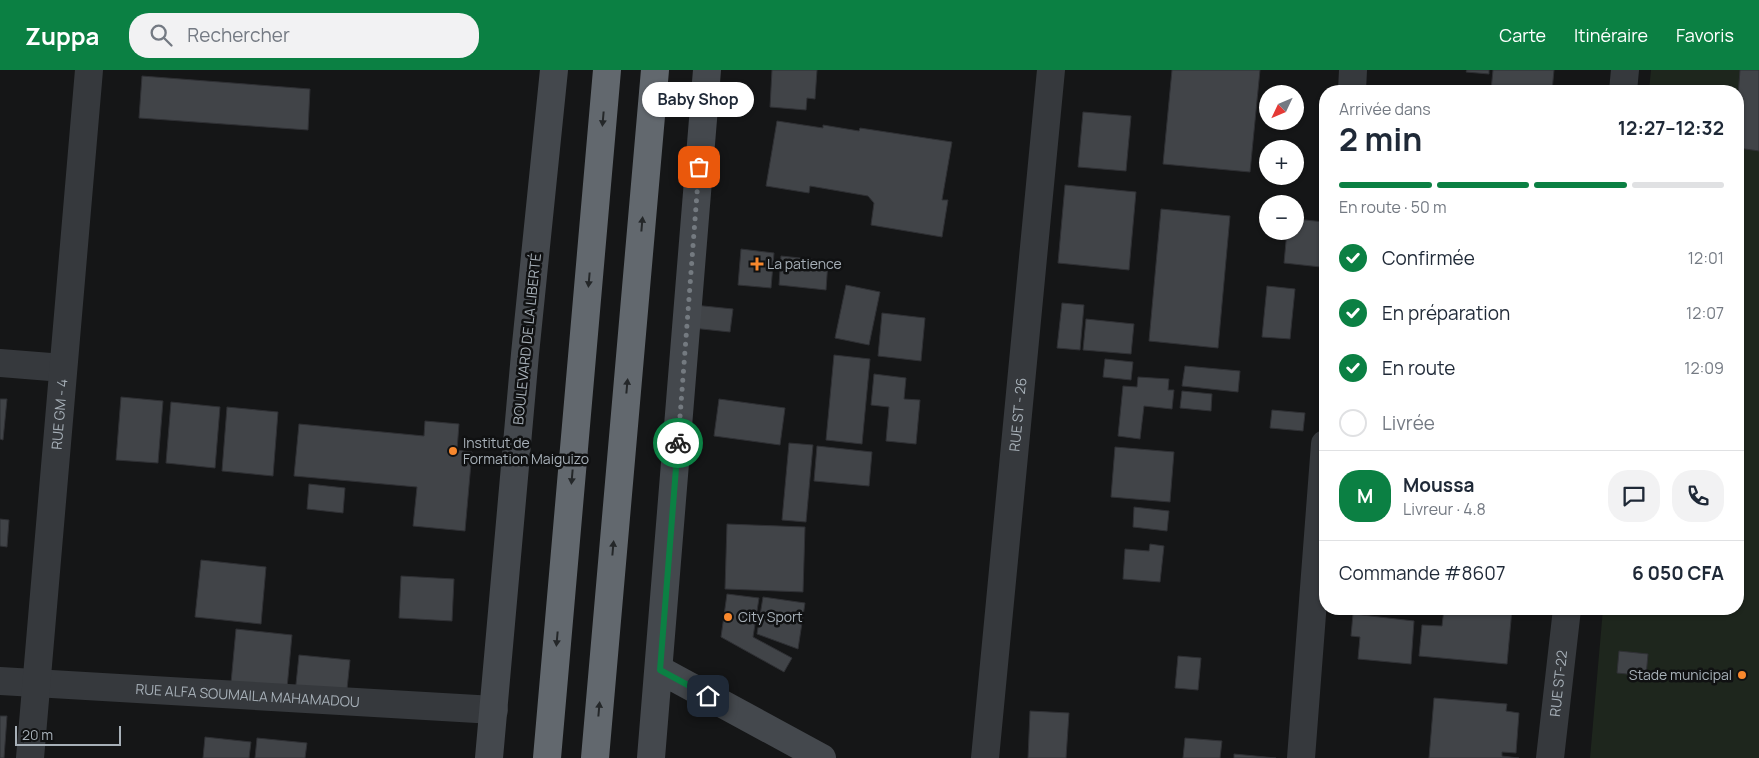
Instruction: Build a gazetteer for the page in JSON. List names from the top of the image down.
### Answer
{
  "streets": {
    "main road": ["BOULEVARD DE LA LIBERTÉ"],
    "street": [
      "RUE GM - 4",
      "RUE ST - 26",
      "RUE ST-22",
      "RUE ALFA SOUMAILA MAHAMADOU"
    ]
  },
  "crossings": [
    ["BOULEVARD DE LA LIBERTÉ", "RUE ALFA SOUMAILA MAHAMADOU"],
    ["RUE GM - 4", "RUE ALFA SOUMAILA MAHAMADOU"]
  ],
  "places": {
    "other": [
      "Baby Shop",
      "Institut de Formation Maiguizo",
      "City Sport",
      "Stade municipal"
    ],
    "health": ["La patience"]
  },
  "scale_bar": "20 m",
  "north": "bottom left",
  "page": {
    "header": "Zuppa",
    "search": "Rechercher",
    "nav": ["Carte", "Itinéraire", "Favoris"],
    "bubble": "Baby Shop",
    "map_buttons": ["+", "−"],
    "heading": ["2 min", "Arrivée dans", "12:27–12:32"],
    "panel": [
      "Moussa",
      "Livreur · 4.8",
      "Commande #8607",
      "6 050 CFA"
    ],
    "bar": "En route · 50 m",
    "list": [
      ["Confirmée", "12:01"],
      ["En préparation", "12:07"],
      ["En route", "12:09"],
      "Livrée"
    ],
    "round": "M",
    "scale": "20 m"
  }
}
